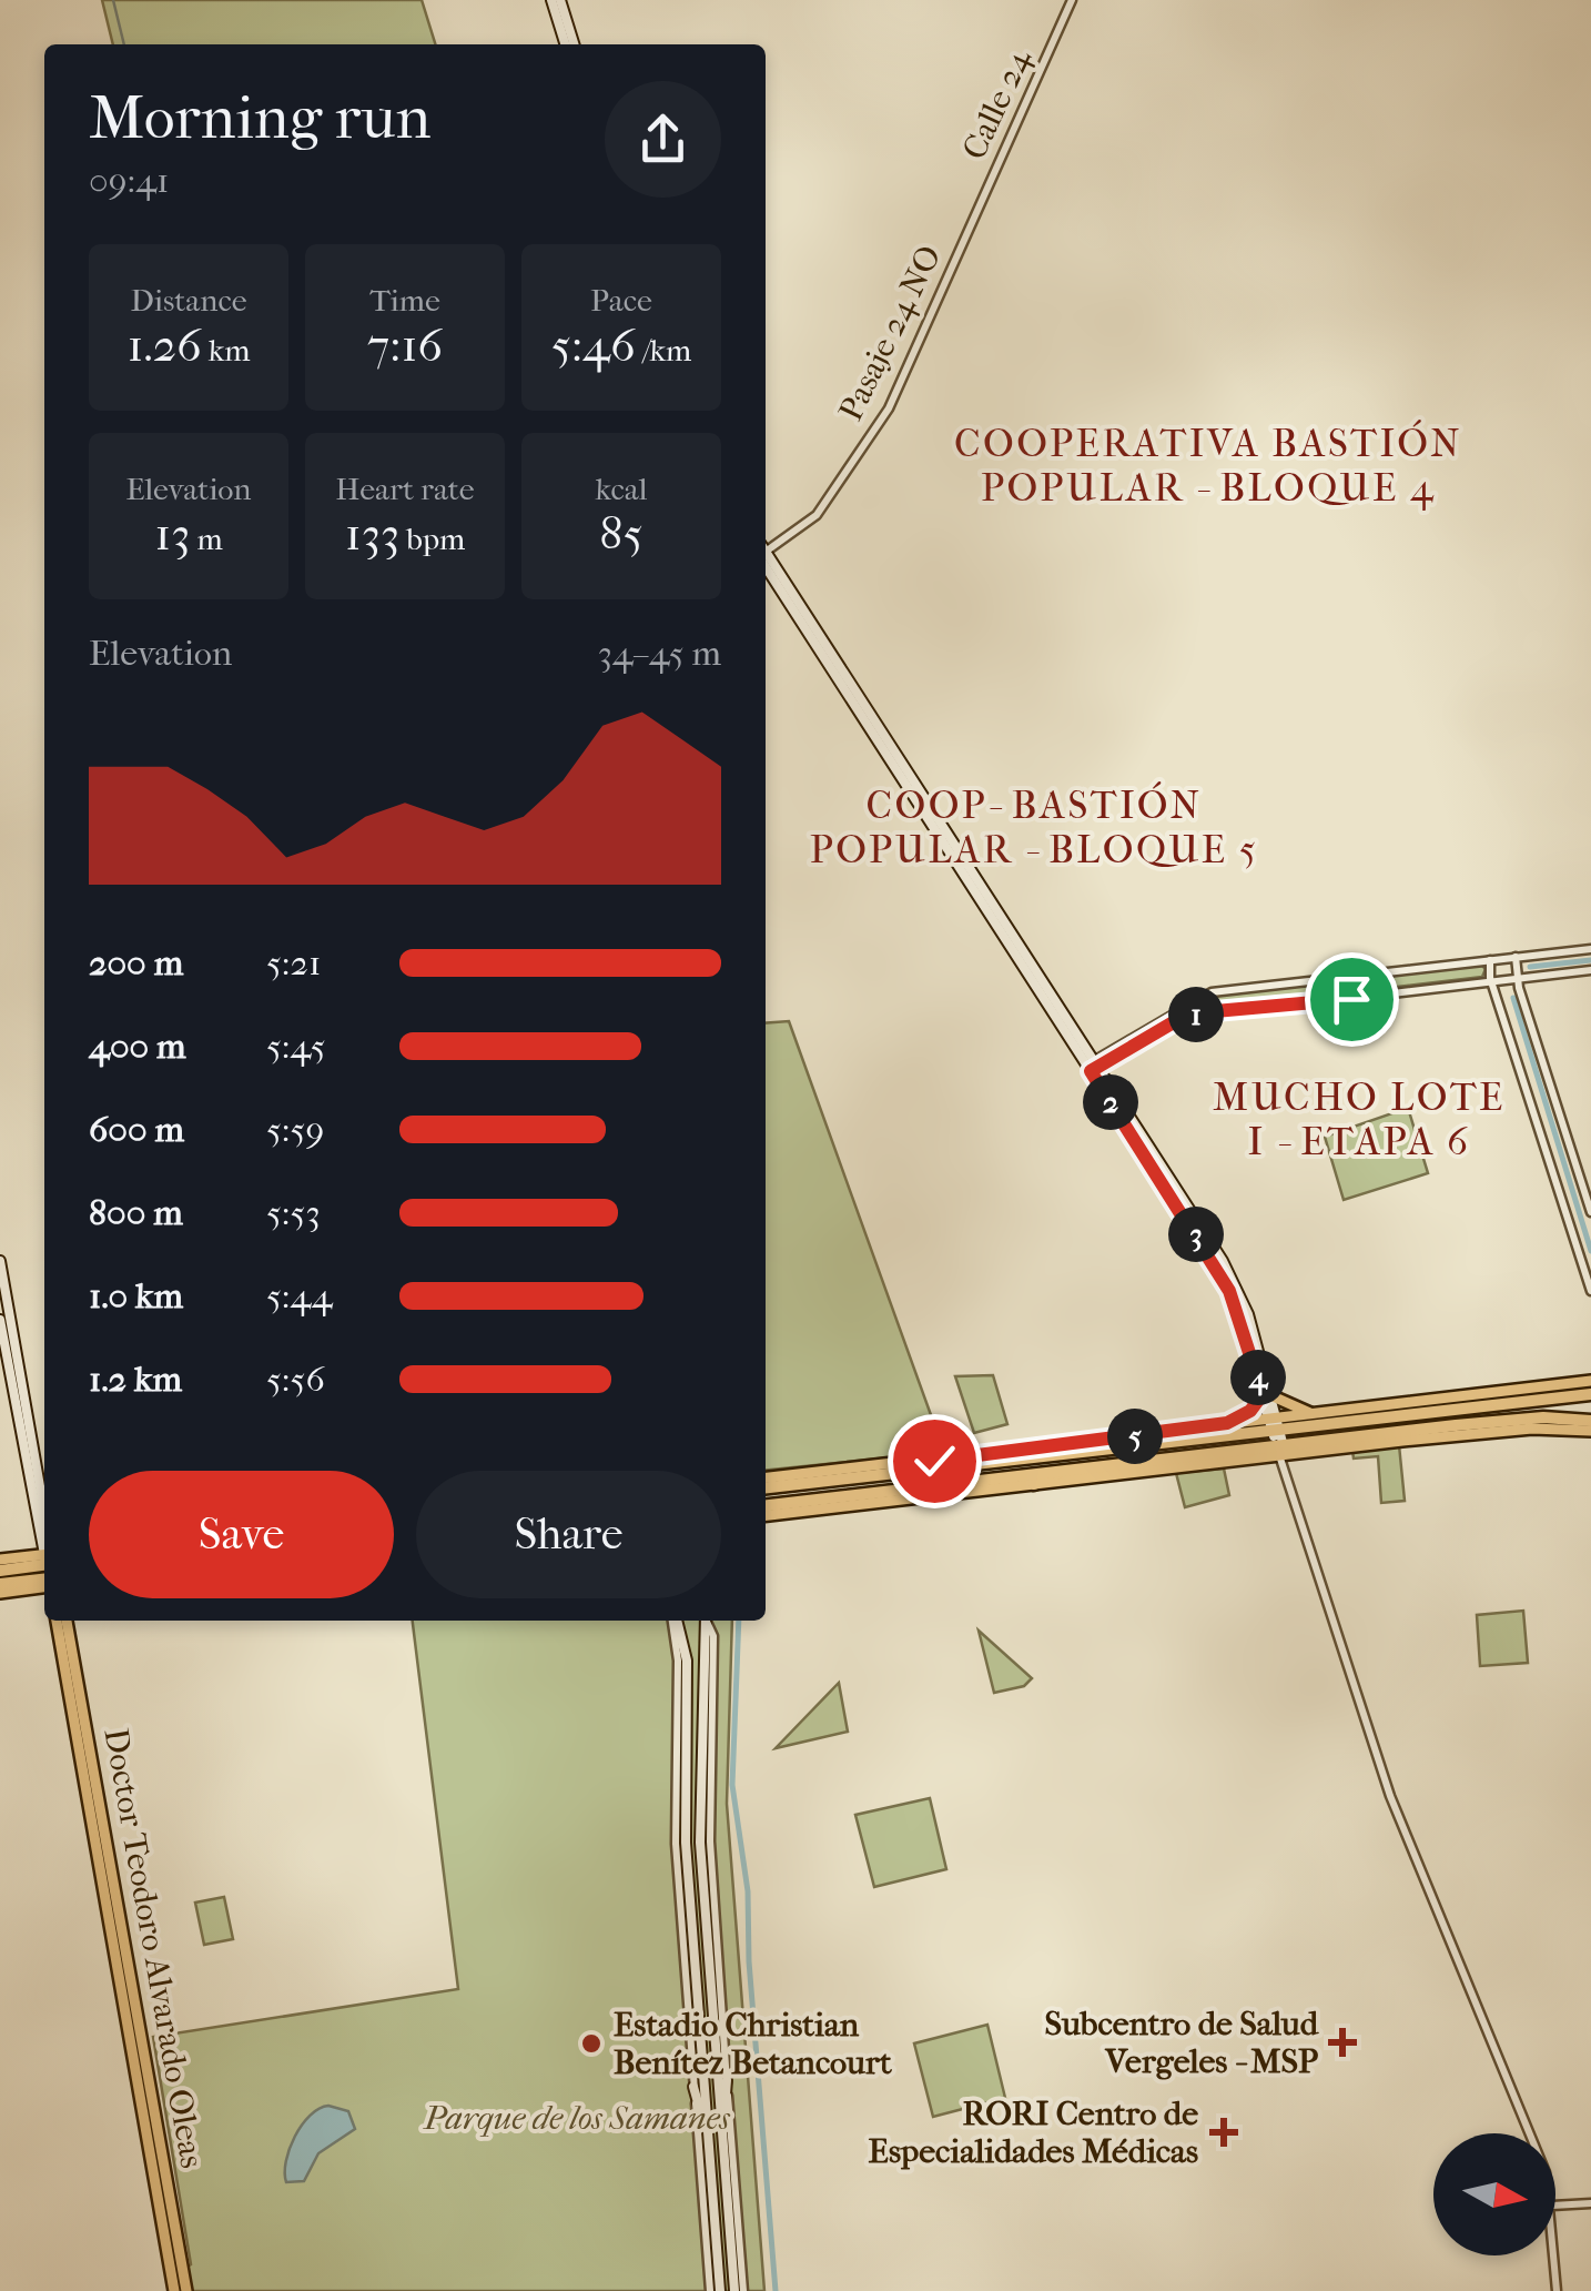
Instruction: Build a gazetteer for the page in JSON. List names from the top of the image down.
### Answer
{
  "streets": {
    "main road": ["Doctor Teodoro Alvarado Oleas"],
    "street": ["Calle 24", "Pasaje 24 NO"]
  },
  "crossings": [
    ["Calle 24", "Pasaje 24 NO"]
  ],
  "districts": ["COOPERATIVA BASTIÓN POPULAR - BLOQUE 4", "COOP- BASTIÓN POPULAR - BLOQUE 5", "MUCHO LOTE I - ETAPA 6"],
  "parks": ["Parque de los Samanes"],
  "places": {
    "health": ["Subcentro de Salud Vergeles - MSP", "RORI Centro de Especialidades Médicas"],
    "other": ["Estadio Christian Benítez Betancourt"]
  },
  "north": "right",
  "page": {
    "heading": ["Morning run", "09:41"],
    "stats": [
      ["Distance", "1.26 km"],
      ["Time", "7:16"],
      ["Pace", "5:46 /km"],
      ["Elevation", "13 m"],
      ["Heart rate", "133 bpm"],
      ["kcal", "85"]
    ],
    "chart": ["Elevation", "34–45 m"],
    "list": [
      {
        "name": "200 m",
        "note": "5:21"
      },
      {
        "name": "400 m",
        "note": "5:45"
      },
      {
        "name": "600 m",
        "note": "5:59"
      },
      {
        "name": "800 m",
        "note": "5:53"
      },
      {
        "name": "1.0 km",
        "note": "5:44"
      },
      {
        "name": "1.2 km",
        "note": "5:56"
      }
    ],
    "pins": [
      "1",
      "2",
      "3",
      "4",
      "5"
    ],
    "buttons": ["Save", "Share"]
  }
}
